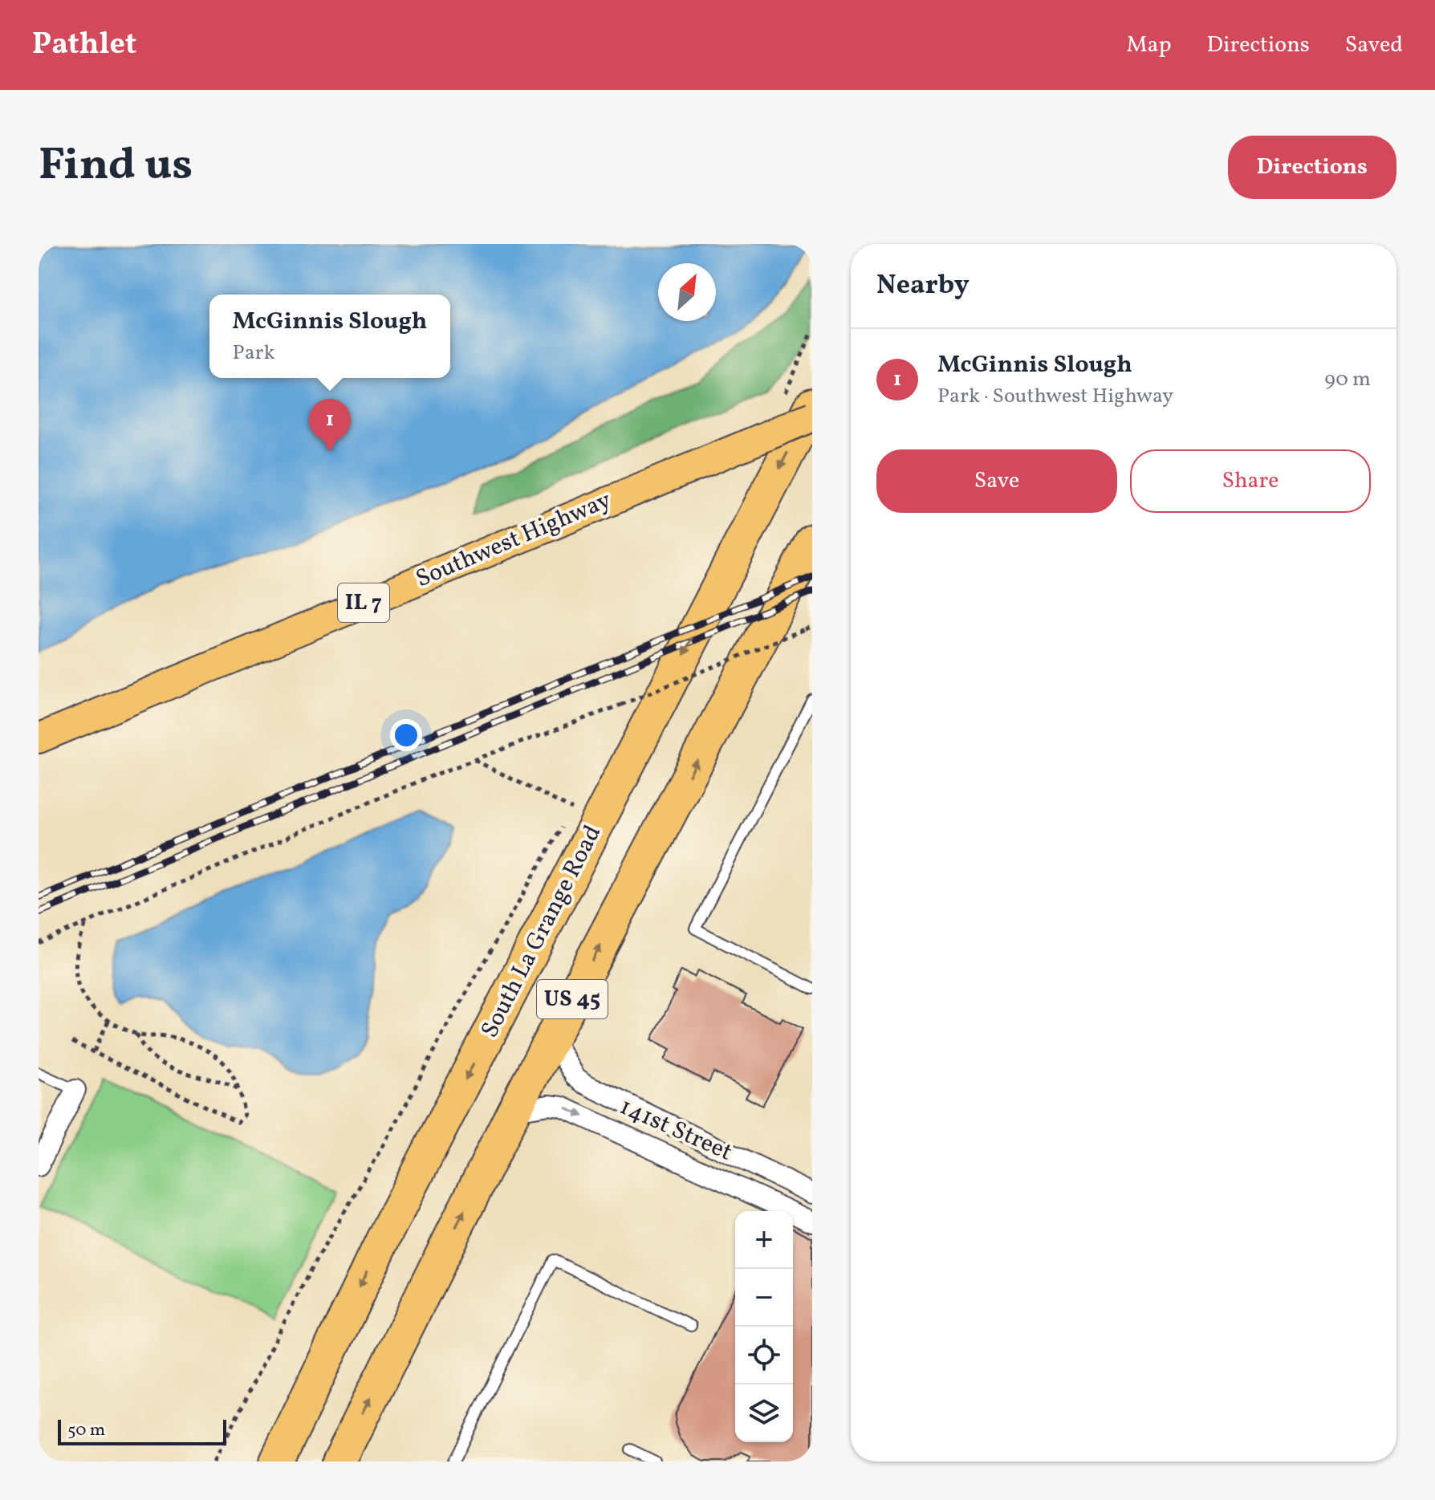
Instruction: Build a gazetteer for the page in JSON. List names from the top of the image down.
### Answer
{
  "streets": {
    "highway": ["South La Grange Road", "US 45"],
    "main road": ["Southwest Highway", "IL 7"],
    "street": ["141st Street"]
  },
  "crossings": [
    ["US 45", "141st Street"]
  ],
  "scale_bar": "50 m",
  "north": "top right",
  "page": {
    "header": "Pathlet",
    "nav": ["Map", "Directions", "Saved"],
    "title": "Find us",
    "buttons": [
      "Directions",
      ["Save", "Share"]
    ],
    "heading": "Nearby",
    "popup": ["McGinnis Slough", "Park"],
    "list": [
      {
        "mark": "1",
        "name": "McGinnis Slough",
        "note": "Park · Southwest Highway",
        "value": "90 m"
      }
    ],
    "pins": "1",
    "map_buttons": ["+", "−"],
    "scale": "50 m"
  }
}
